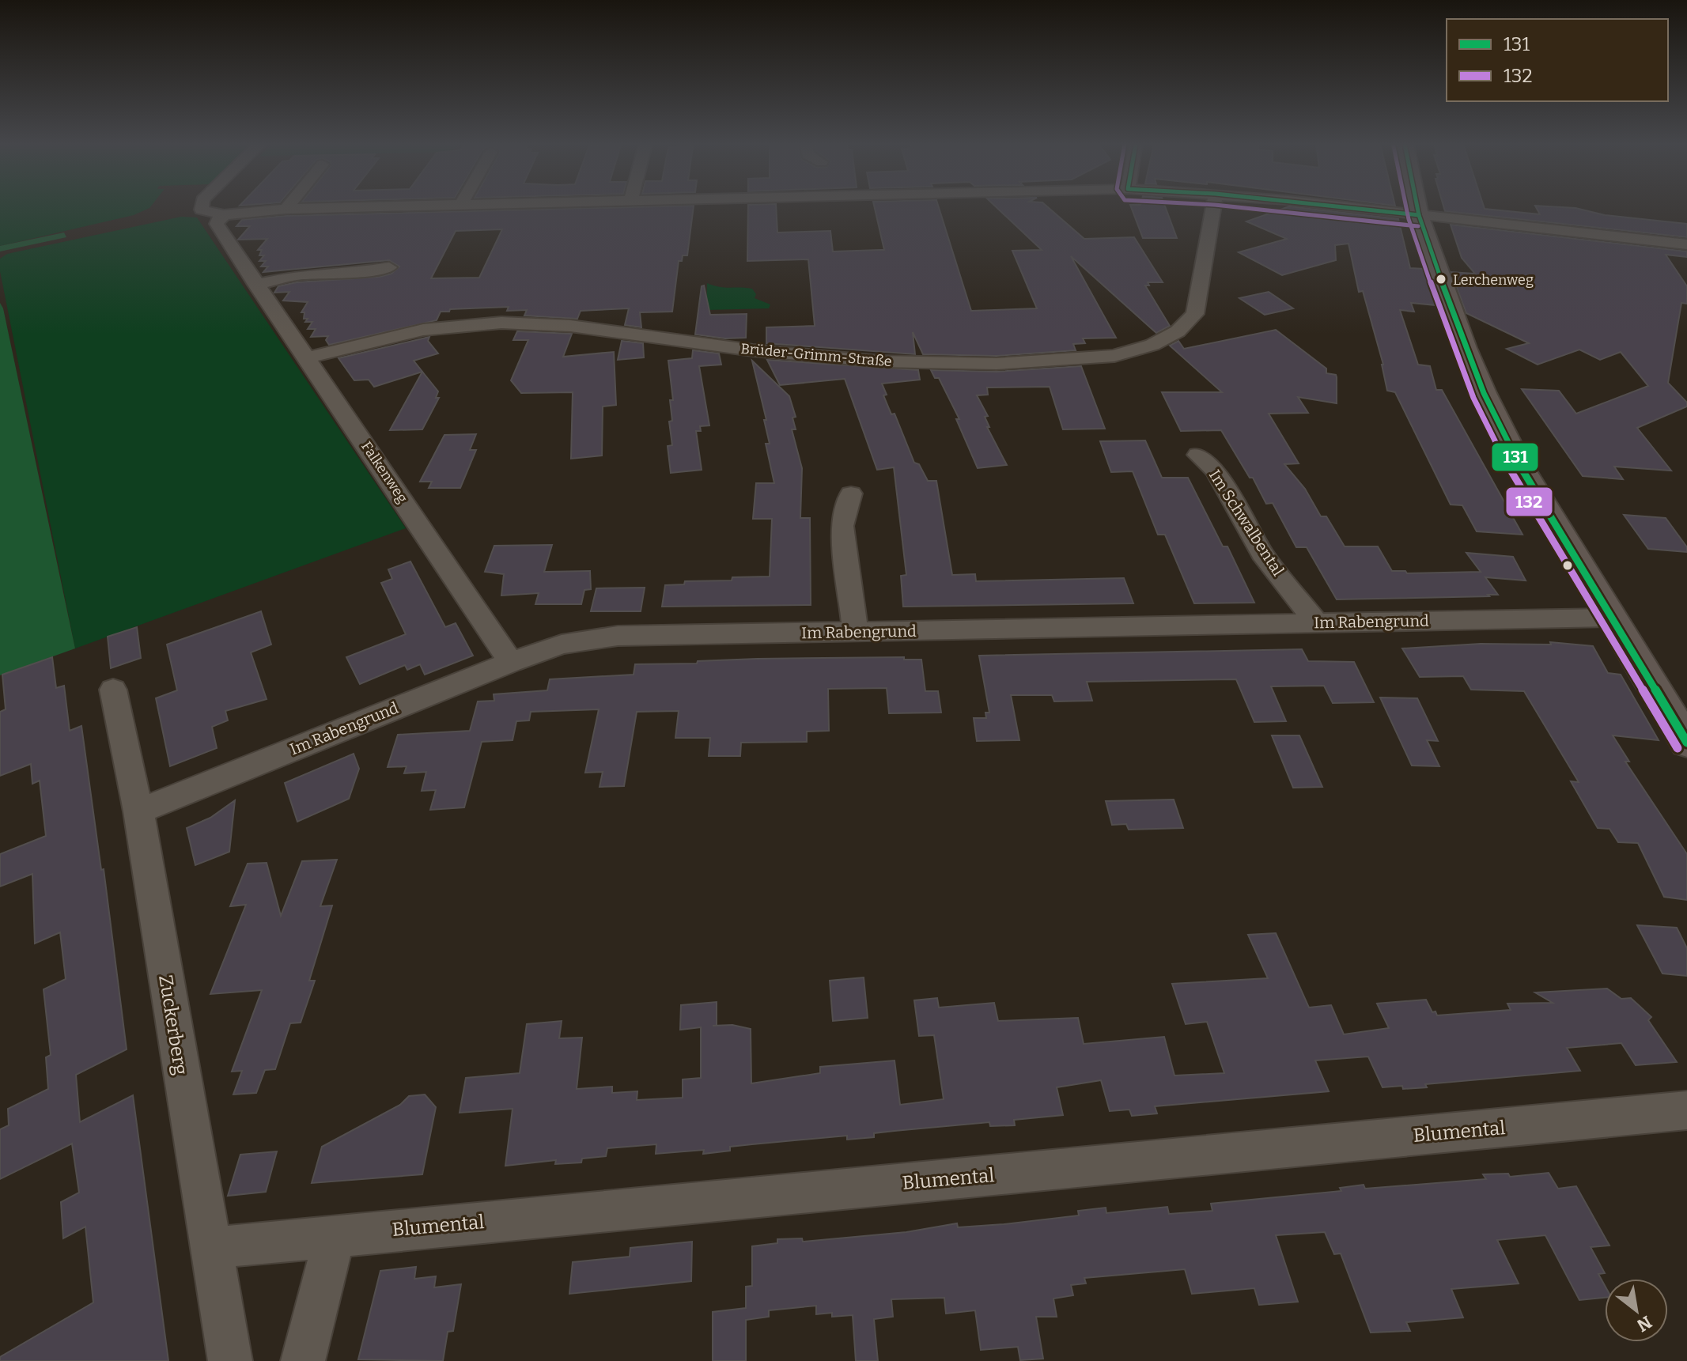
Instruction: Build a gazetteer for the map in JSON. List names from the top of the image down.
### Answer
{
  "streets": {
    "street": [
      "Brüder-Grimm-Straße",
      "Falkenweg",
      "Im Schwalbental",
      "Im Rabengrund",
      "Zuckerberg",
      "Blumental"
    ]
  },
  "crossings": [
    ["Brüder-Grimm-Straße", "Falkenweg"],
    ["Falkenweg", "Im Rabengrund"],
    ["Im Schwalbental", "Im Rabengrund"],
    ["Im Rabengrund", "Zuckerberg"],
    ["Zuckerberg", "Blumental"]
  ],
  "places": ["Lerchenweg"],
  "lines": ["transit line 131", "transit line 132"],
  "legend": ["131", "132"],
  "north": "bottom right"
}
